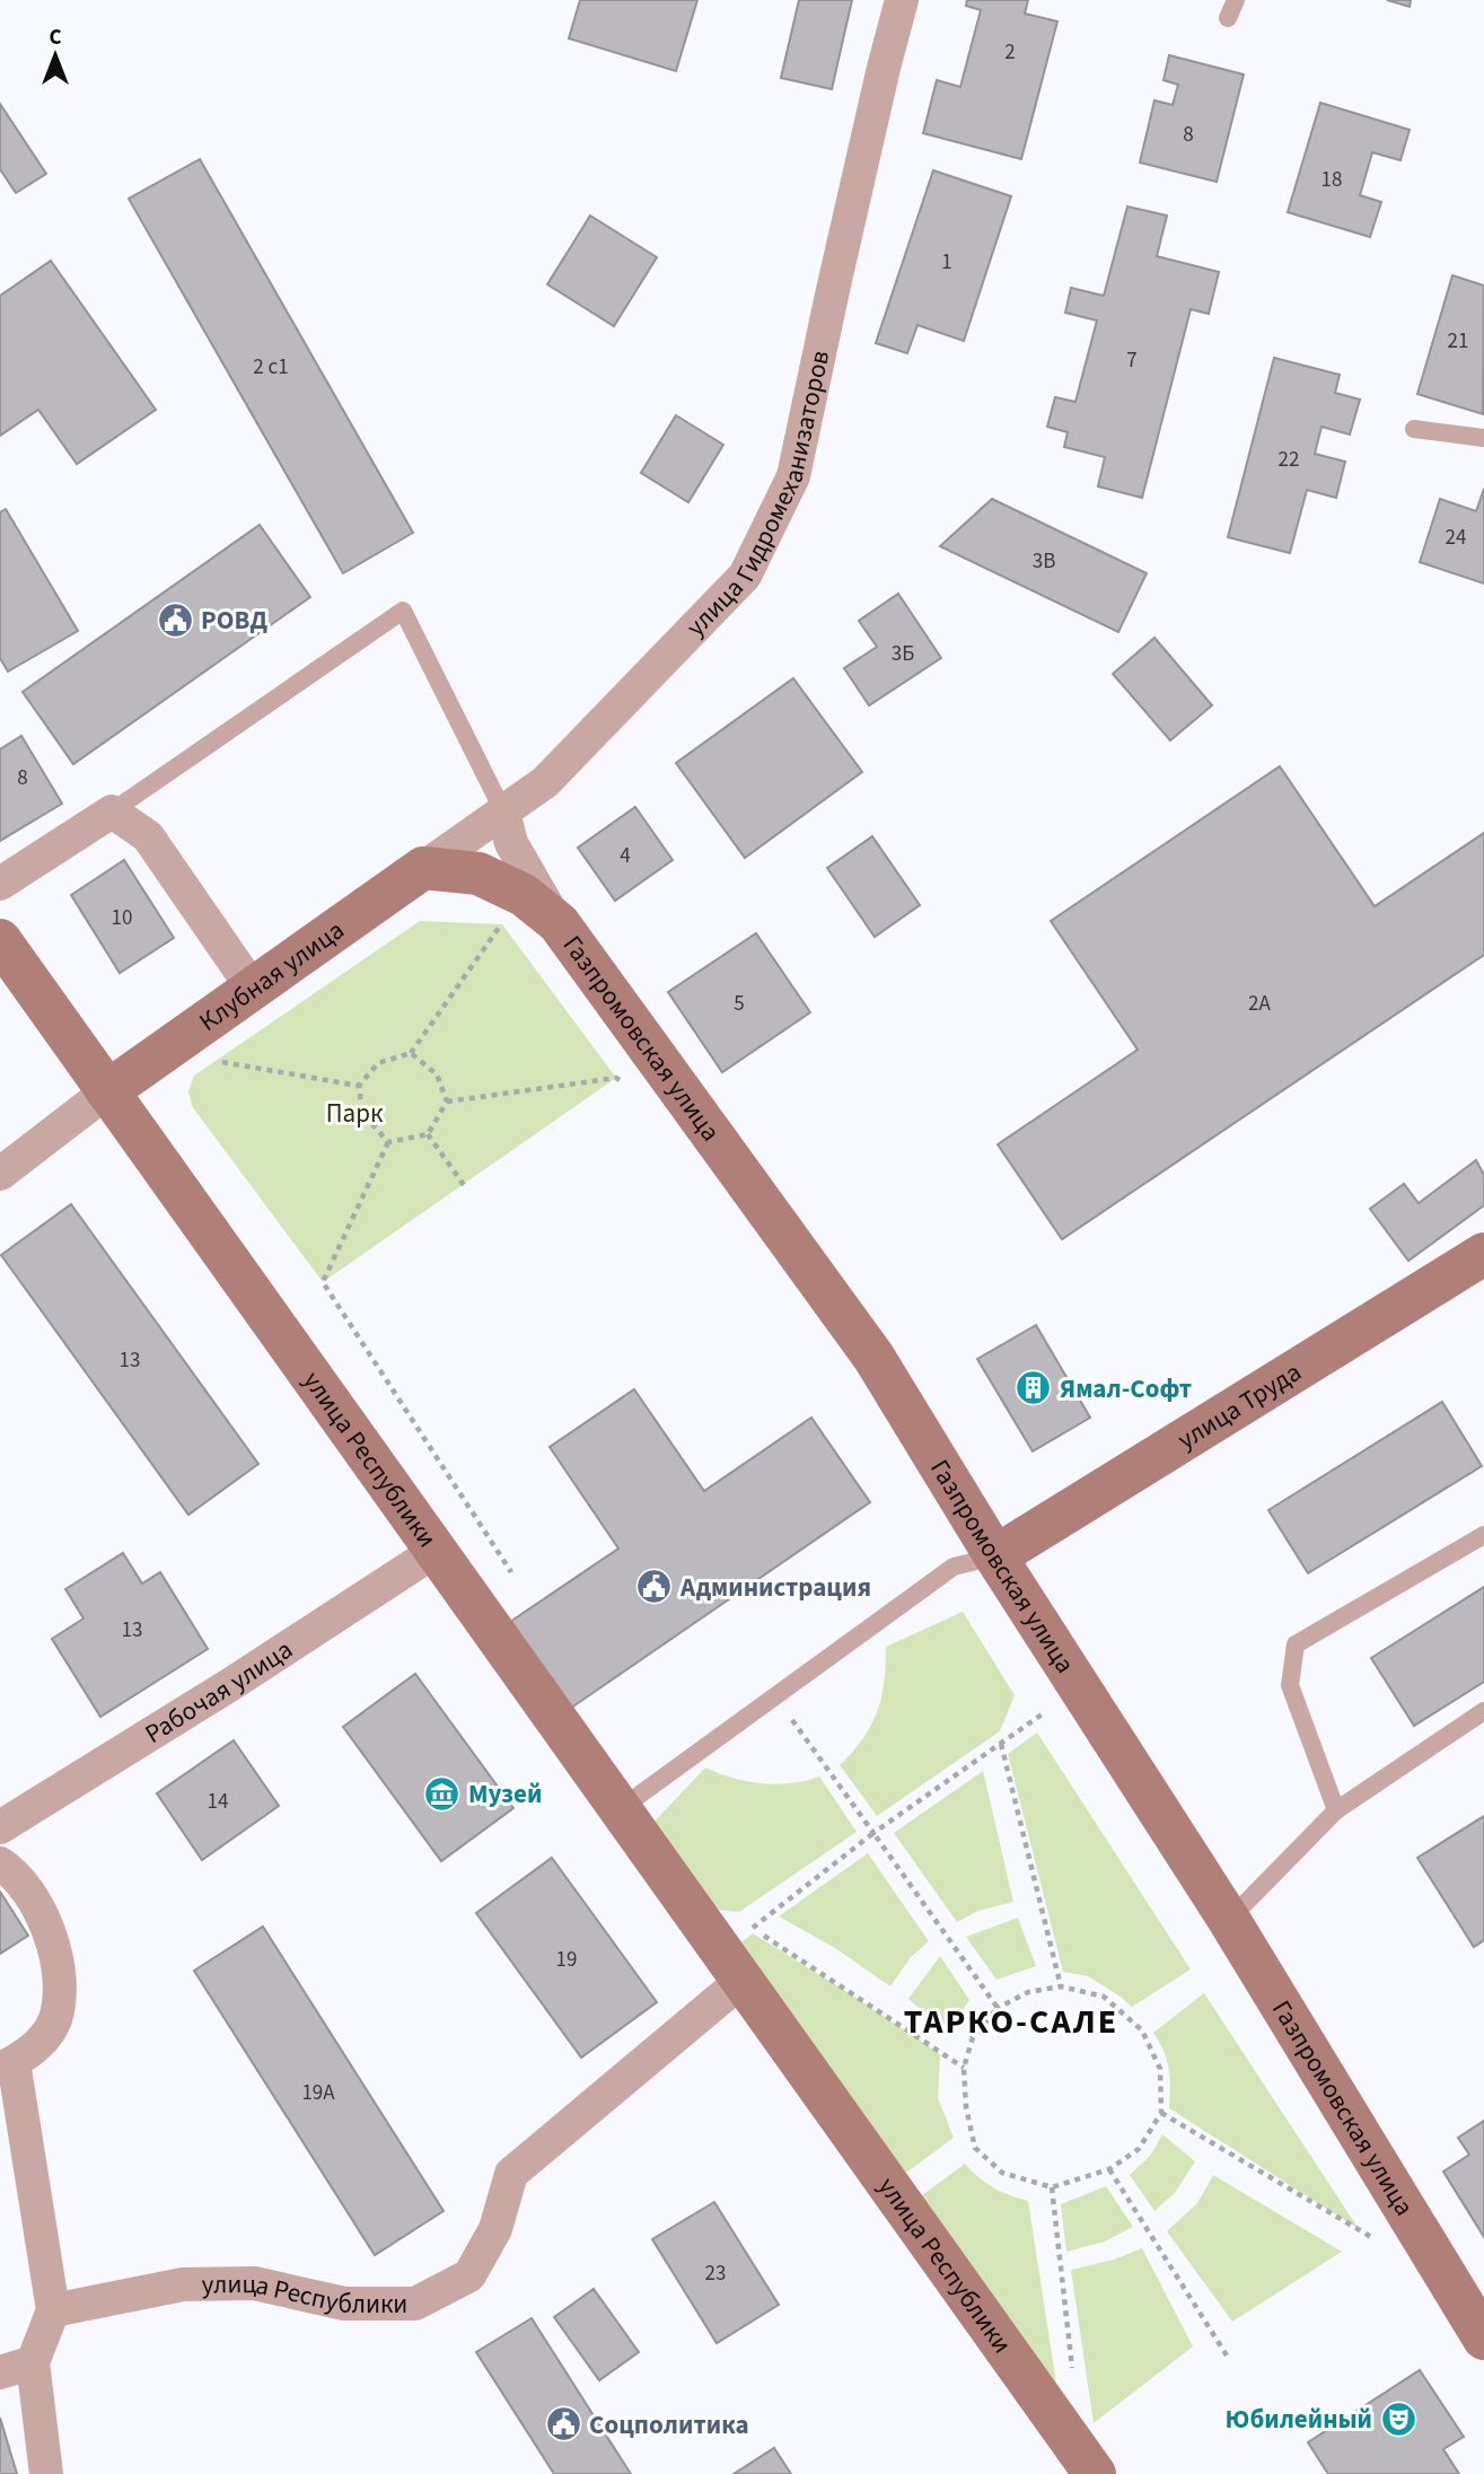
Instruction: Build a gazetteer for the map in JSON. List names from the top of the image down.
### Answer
{
  "streets": {
    "street": [
      "улица Гидромеханизаторов",
      "Клубная улица",
      "Газпромовская улица",
      "улица Труда",
      "улица Республики",
      "Рабочая улица"
    ]
  },
  "crossings": [
    ["улица Гидромеханизаторов", "Клубная улица"],
    ["улица Гидромеханизаторов", "Газпромовская улица"],
    ["Клубная улица", "улица Республики"],
    ["Газпромовская улица", "улица Труда"],
    ["улица Республики", "Рабочая улица"]
  ],
  "districts": ["ТАРКО-САЛЕ"],
  "parks": ["Парк"],
  "places": {
    "public building": ["РОВД", "Администрация", "Соцполитика"],
    "building": ["Ямал-Софт"],
    "museum": ["Музей"],
    "theatre": ["Юбилейный"]
  },
  "house_numbers": [
    "2",
    "8",
    "18",
    "1",
    "21",
    "7",
    "2 с1",
    "22",
    "24",
    "3В",
    "3Б",
    "8",
    "4",
    "10",
    "5",
    "2А",
    "13",
    "13",
    "14",
    "19",
    "19А",
    "23"
  ],
  "north": "top"
}
